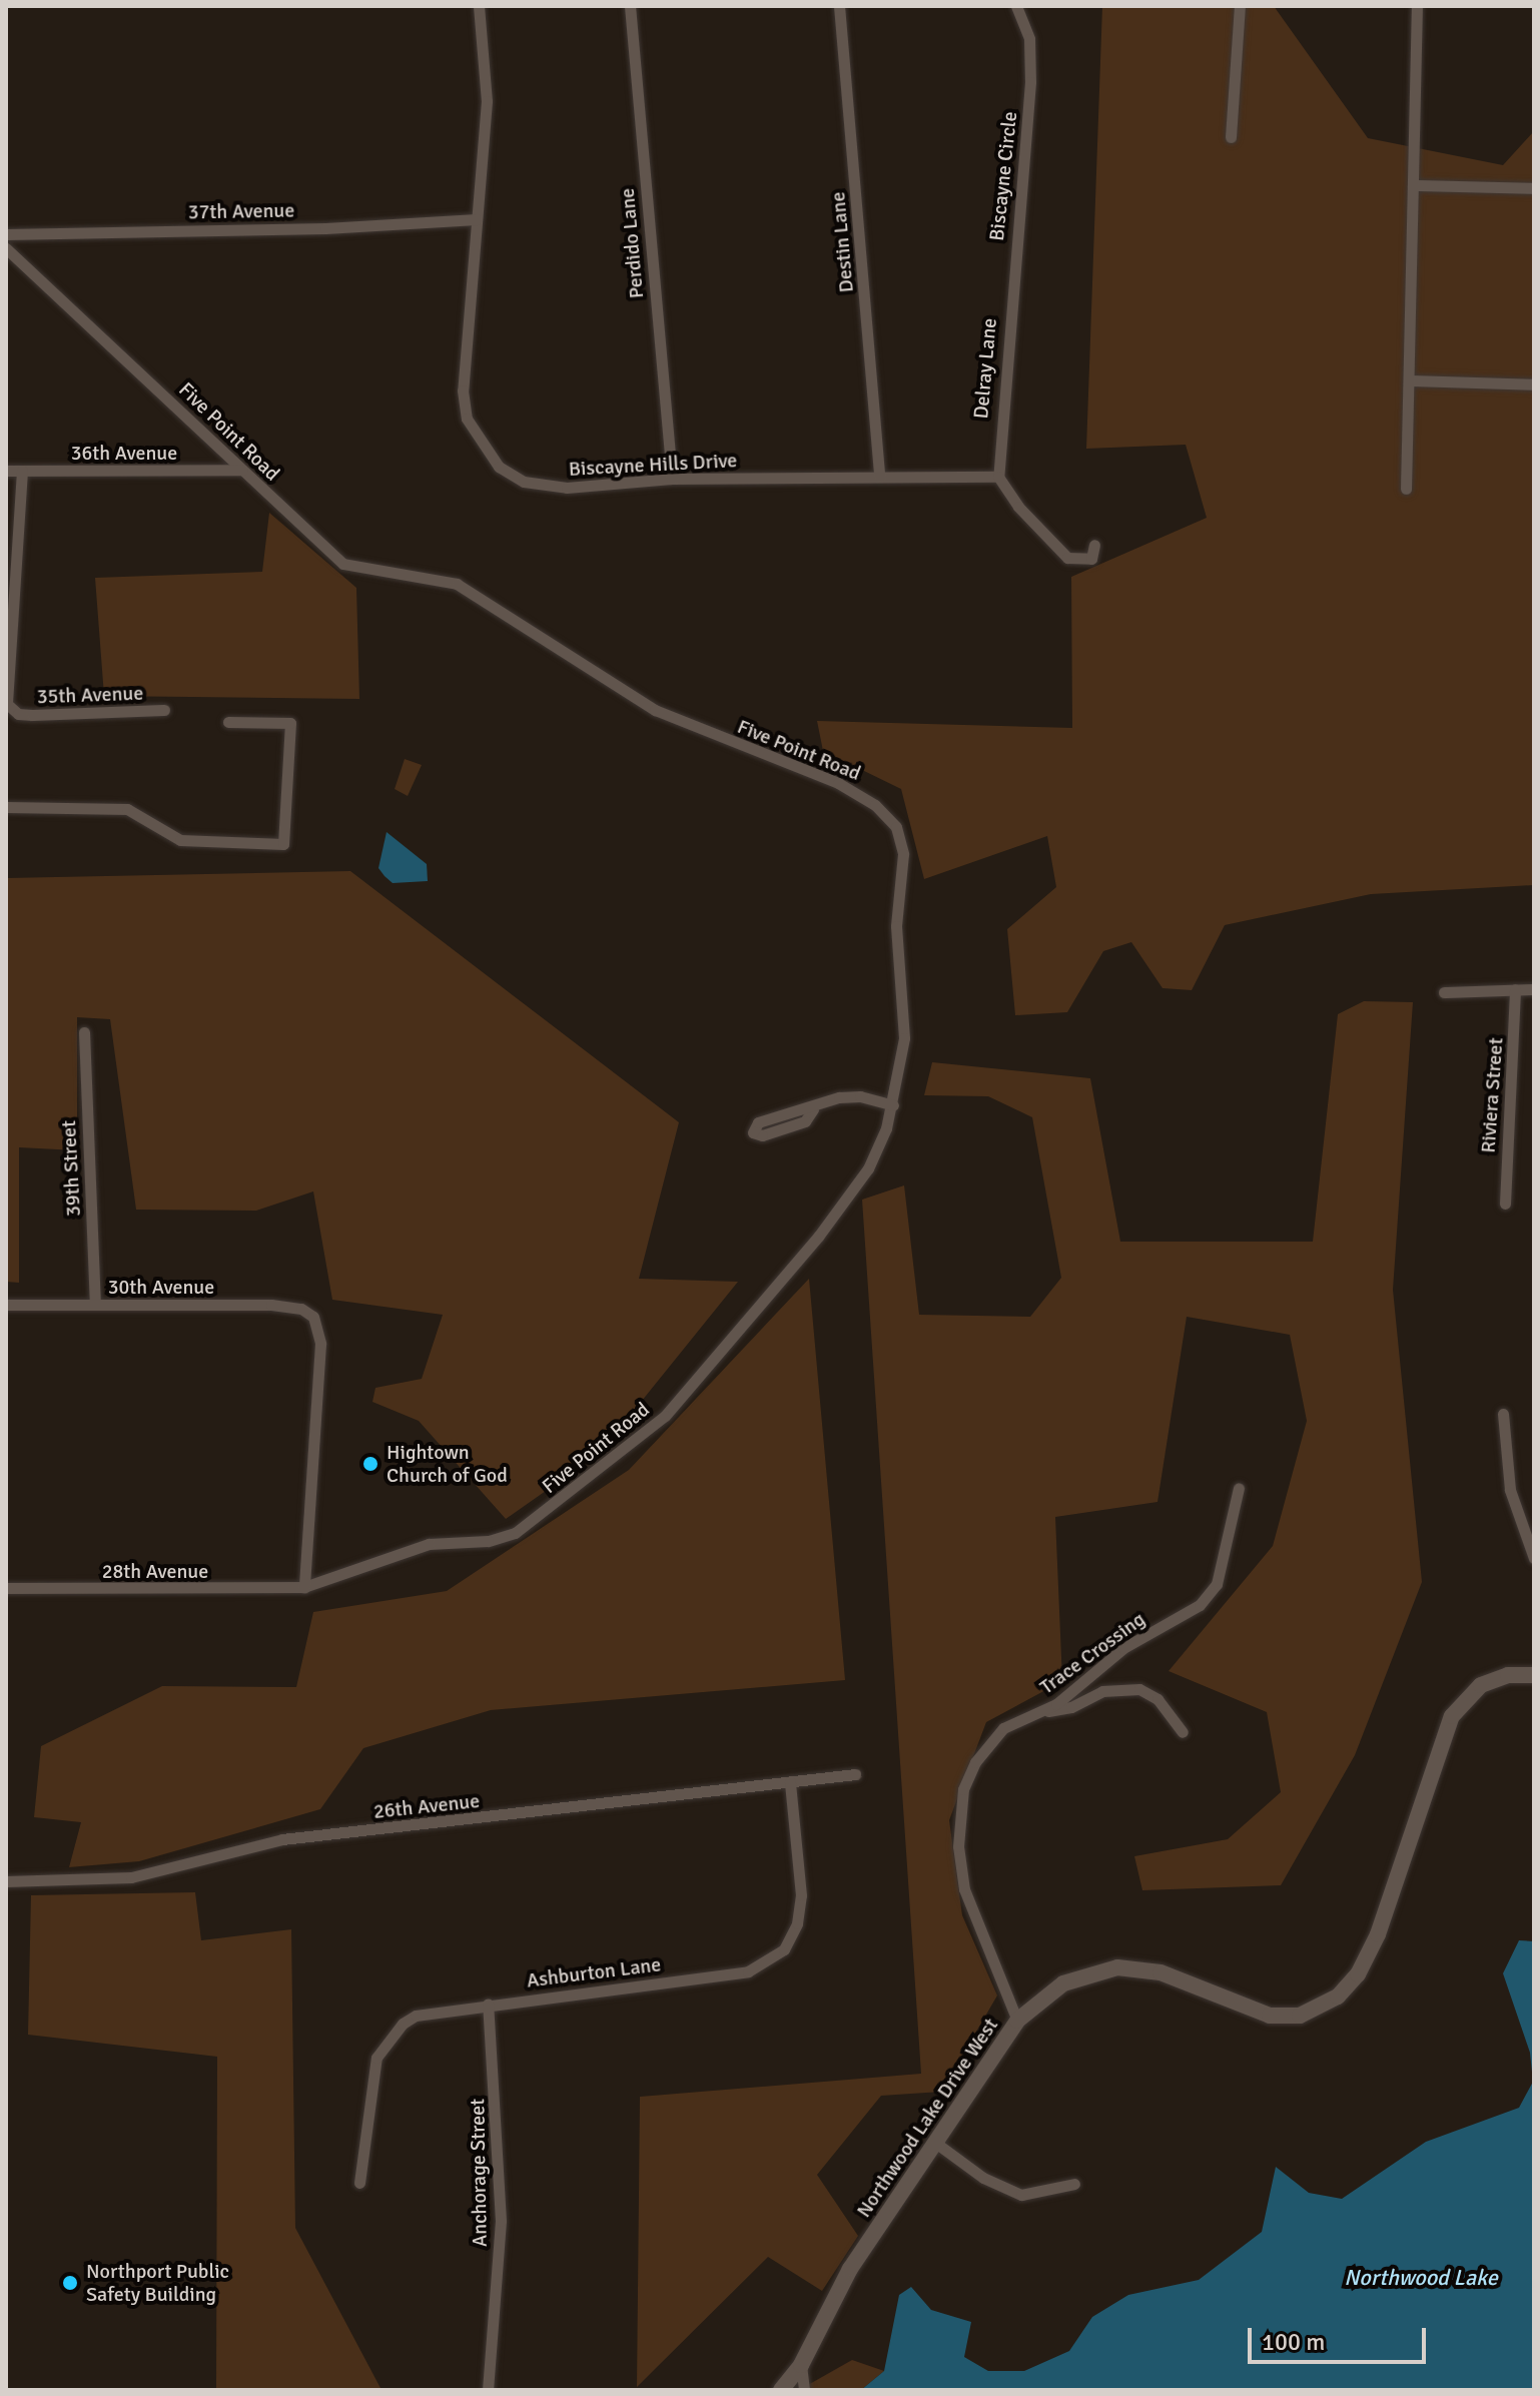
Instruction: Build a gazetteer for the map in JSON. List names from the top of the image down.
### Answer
{
  "streets": {
    "street": [
      "Biscayne Circle",
      "37th Avenue",
      "Destin Lane",
      "Perdido Lane",
      "Delray Lane",
      "Five Point Road",
      "36th Avenue",
      "Biscayne Hills Drive",
      "35th Avenue",
      "Riviera Street",
      "39th Street",
      "30th Avenue",
      "28th Avenue",
      "Trace Crossing",
      "26th Avenue",
      "Ashburton Lane",
      "Northwood Lake Drive West",
      "Anchorage Street"
    ]
  },
  "crossings": [
    ["Biscayne Circle", "Delray Lane"],
    ["37th Avenue", "Biscayne Hills Drive"],
    ["Destin Lane", "Biscayne Hills Drive"],
    ["Perdido Lane", "Biscayne Hills Drive"],
    ["Delray Lane", "Biscayne Hills Drive"],
    ["Five Point Road", "36th Avenue"],
    ["Five Point Road", "30th Avenue"],
    ["Five Point Road", "28th Avenue"],
    ["36th Avenue", "35th Avenue"],
    ["39th Street", "30th Avenue"],
    ["30th Avenue", "28th Avenue"],
    ["Trace Crossing", "Northwood Lake Drive West"],
    ["26th Avenue", "Ashburton Lane"],
    ["Ashburton Lane", "Anchorage Street"]
  ],
  "water": ["Northwood Lake"],
  "places": ["Hightown Church of God", "Northport Public Safety Building"],
  "scale_bar": "100 m"
}
